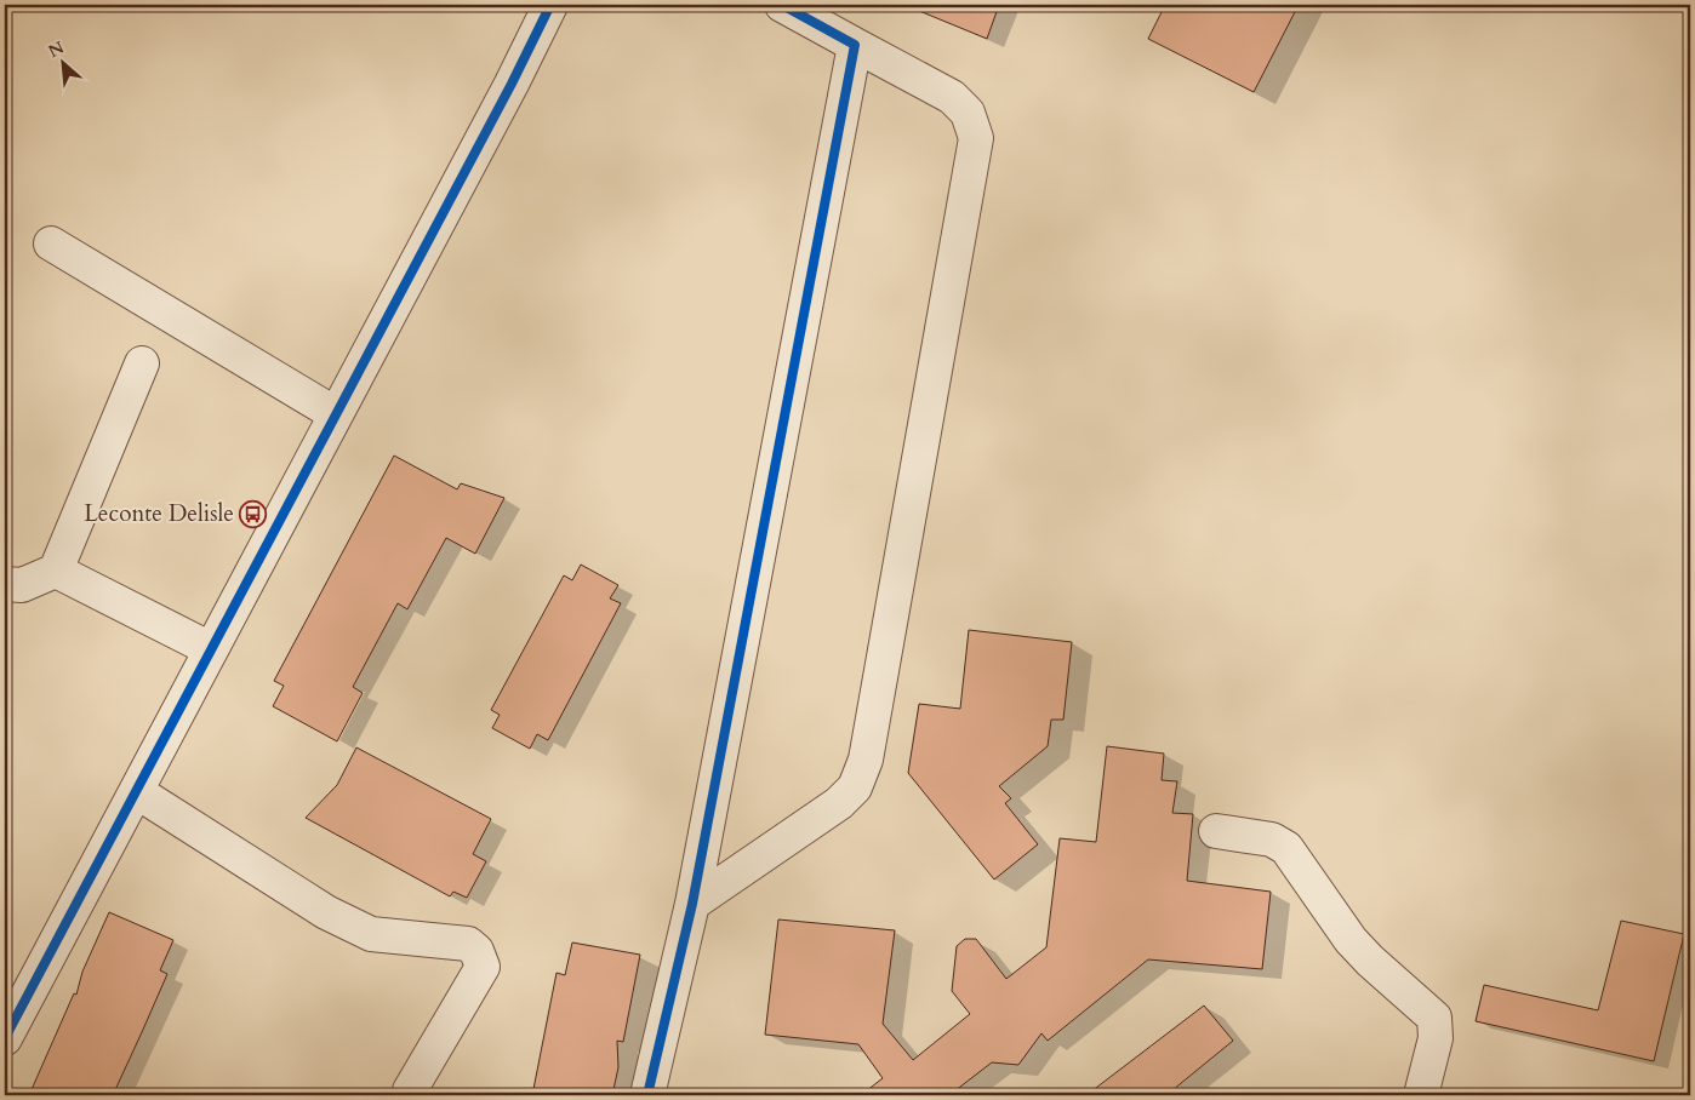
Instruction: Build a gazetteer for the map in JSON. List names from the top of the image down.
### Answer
{
  "places": {
    "bus stop": ["Leconte Delisle"]
  },
  "north": "top left"
}
